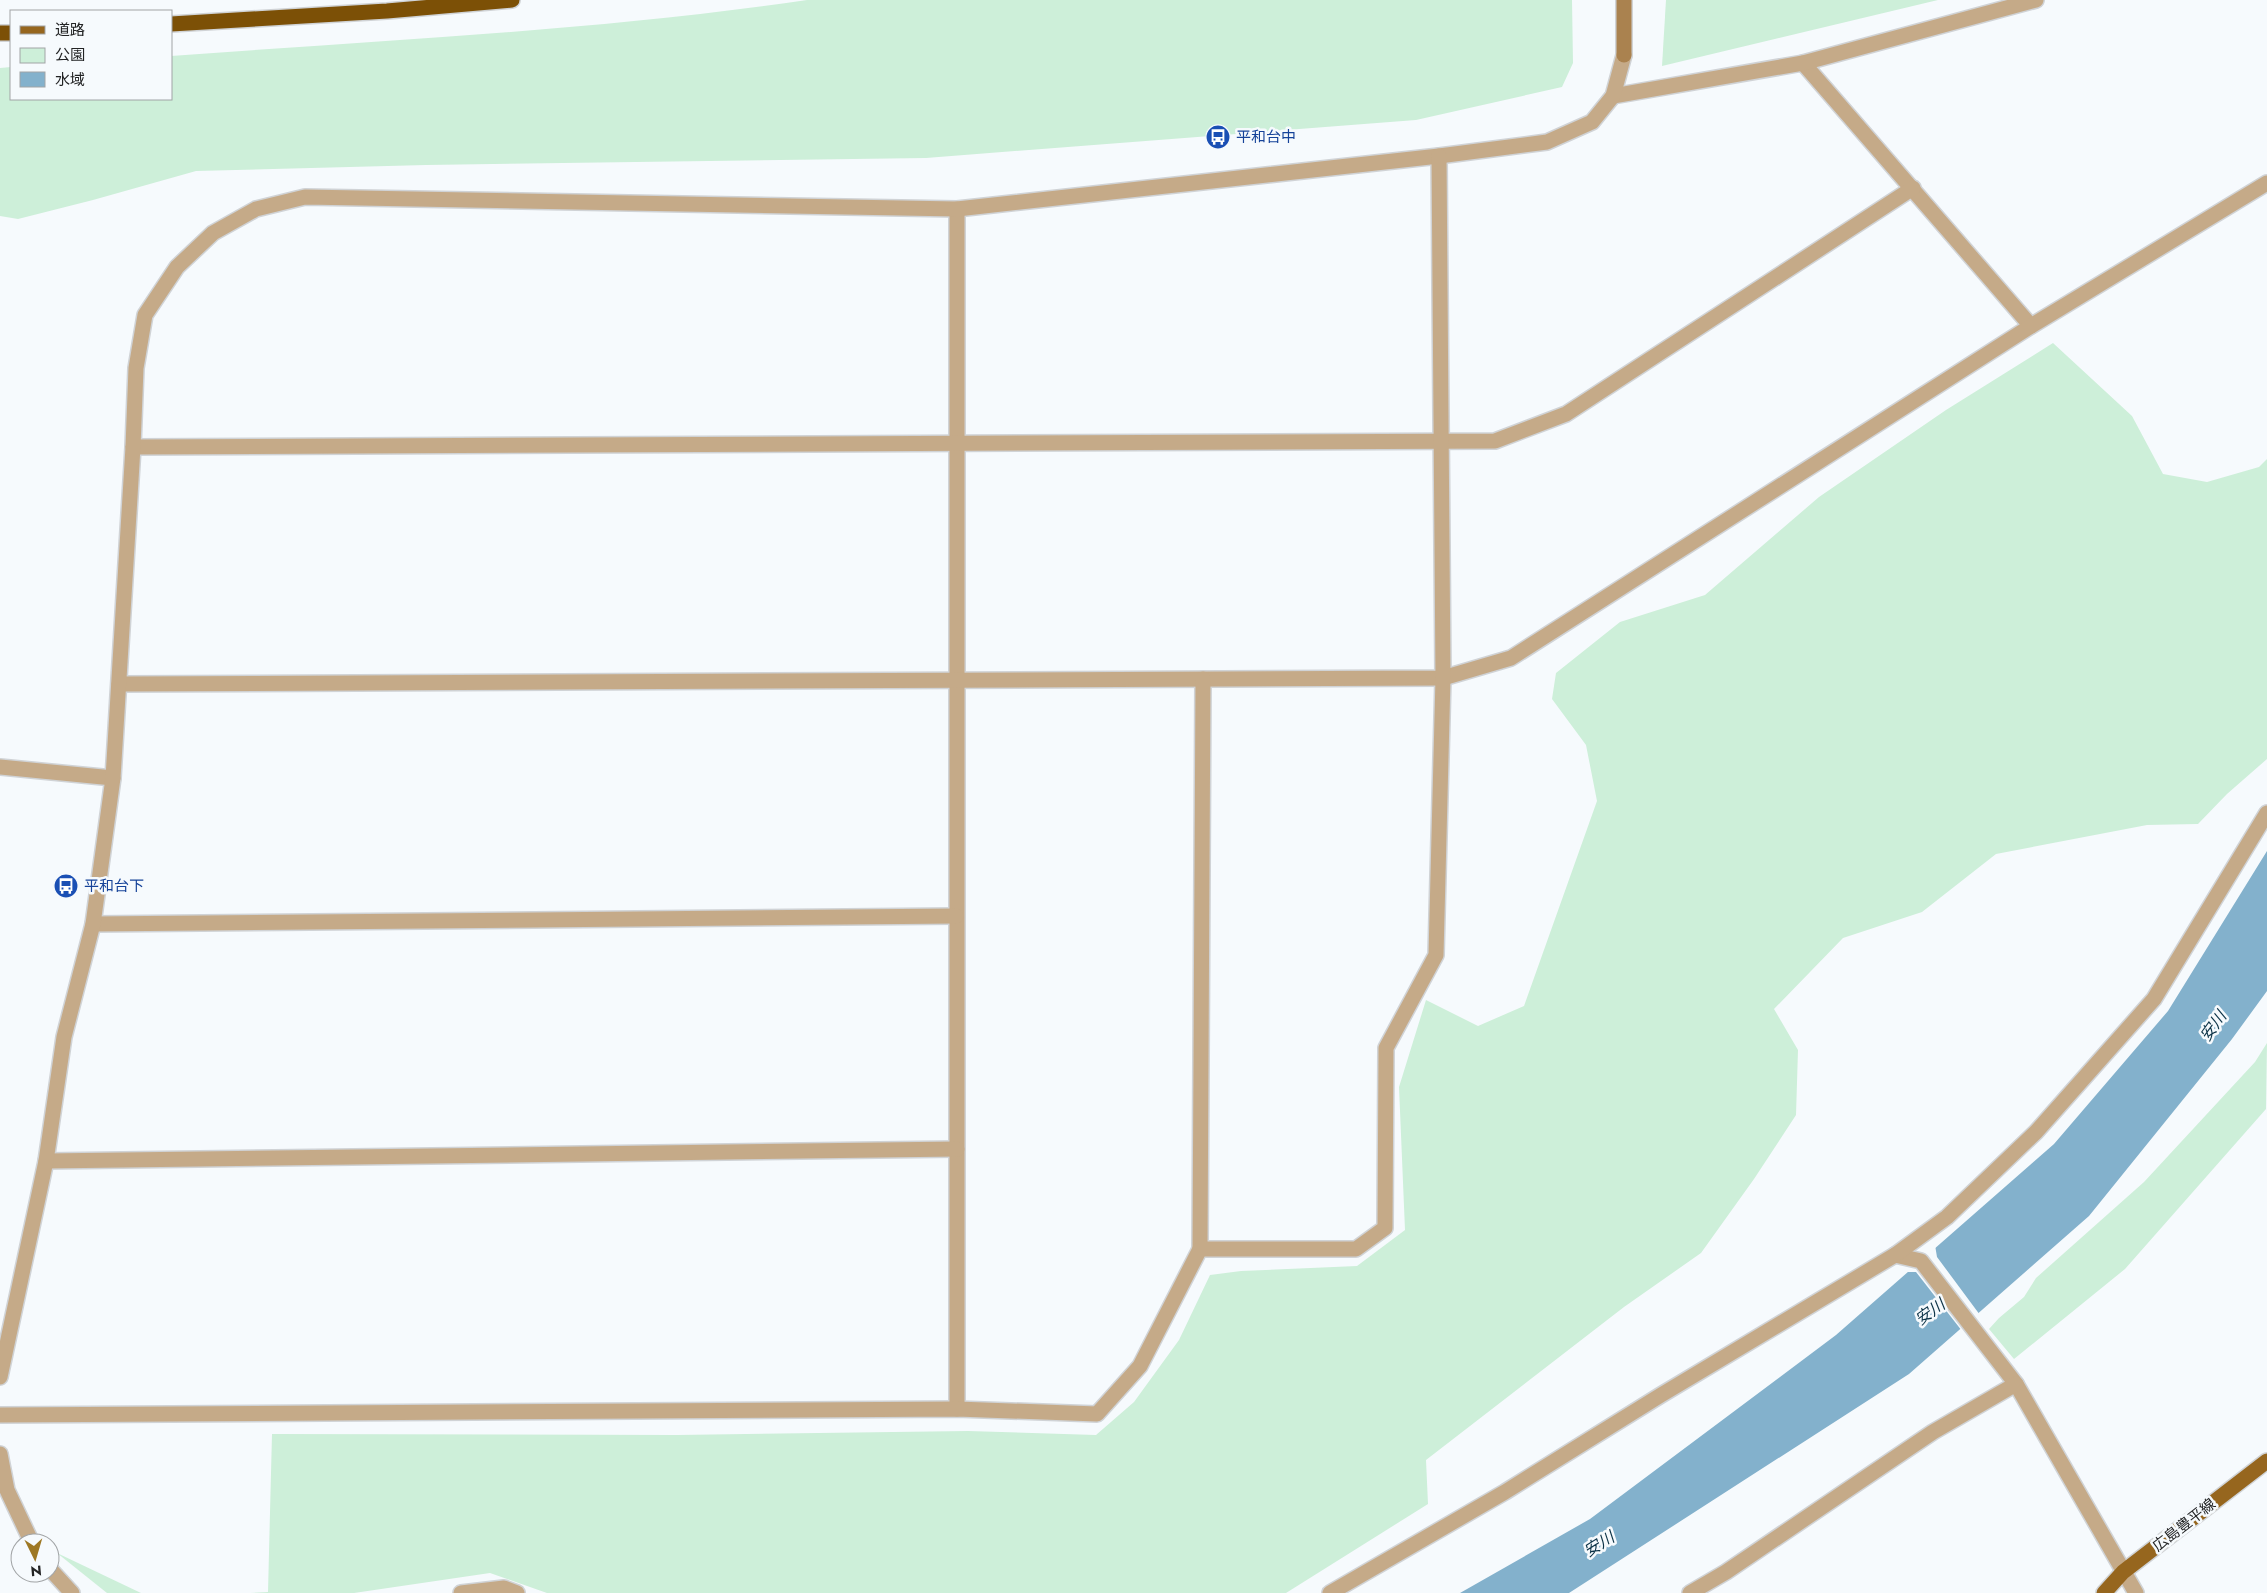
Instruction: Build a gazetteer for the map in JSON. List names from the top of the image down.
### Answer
{
  "streets": {
    "main road": ["広島豊平線"]
  },
  "water": ["安川"],
  "places": {
    "bus stop": ["平和台中", "平和台下"]
  },
  "legend": ["道路", "公園", "水域"],
  "north": "bottom"
}
